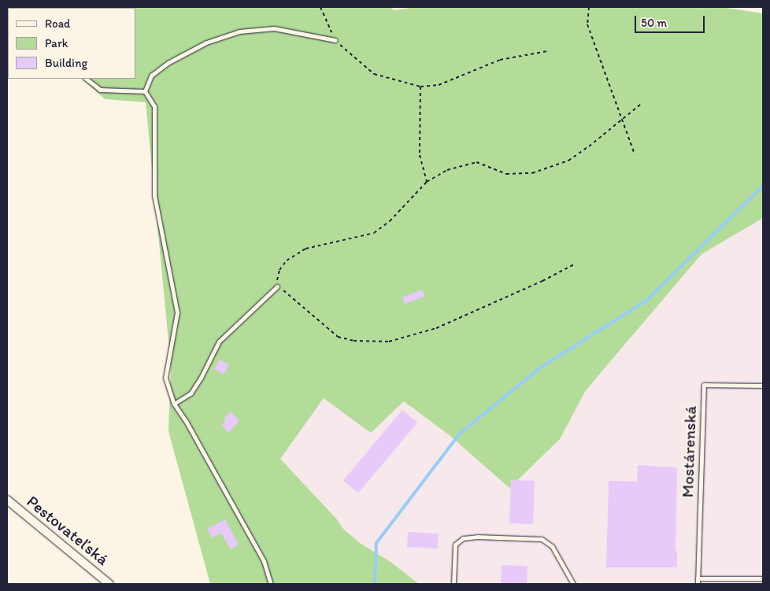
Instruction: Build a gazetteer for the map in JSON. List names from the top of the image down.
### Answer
{
  "streets": {
    "street": ["Pestovateľská"],
    "lane": ["Mostárenská"]
  },
  "legend": ["Road", "Park", "Building"],
  "scale_bar": "50 m"
}
